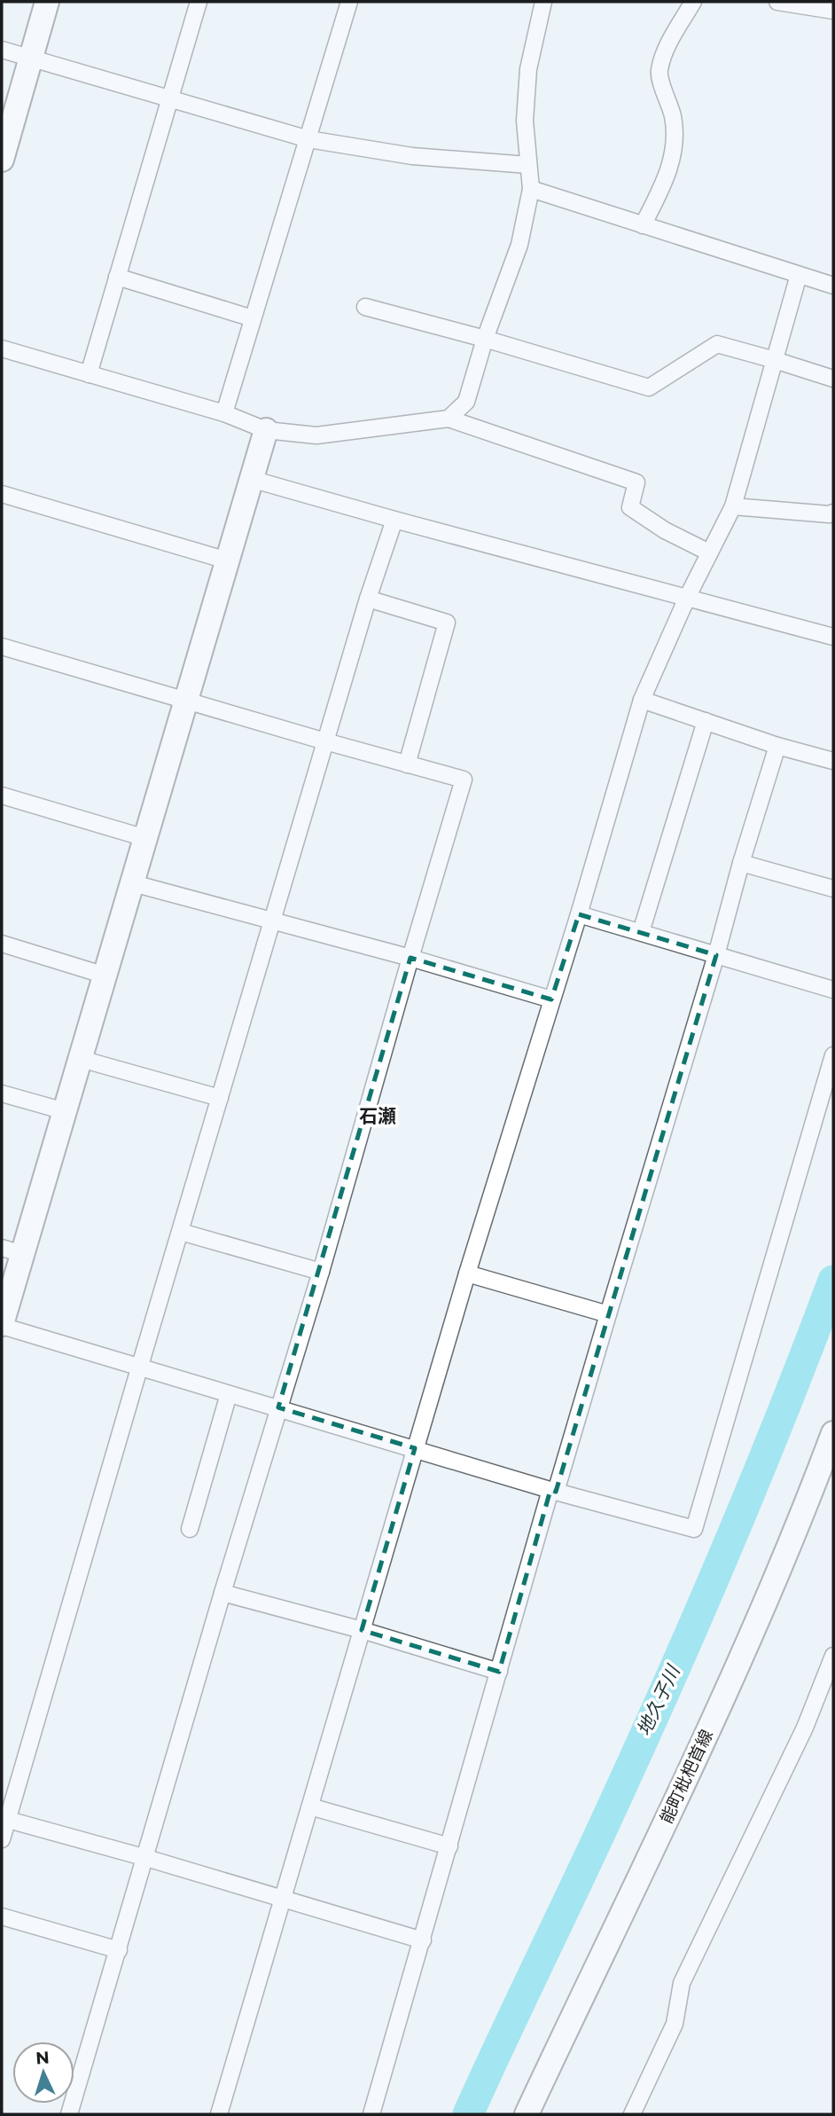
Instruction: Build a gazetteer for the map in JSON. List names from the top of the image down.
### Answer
{
  "streets": {
    "street": ["能町枇杷首線"]
  },
  "districts": ["石瀬"],
  "water": ["地久子川"],
  "north": "top"
}
